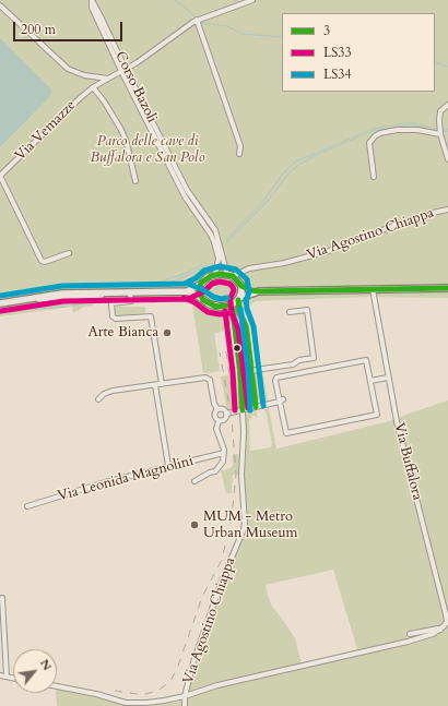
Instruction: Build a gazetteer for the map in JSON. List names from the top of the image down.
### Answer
{
  "streets": {
    "street": [
      "Corso Bazoli",
      "Via Vemazze",
      "Via Agostino Chiappa",
      "Via Buffalora",
      "Via Leonida Magnolini"
    ]
  },
  "crossings": [
    ["Corso Bazoli", "Via Vemazze"],
    ["Corso Bazoli", "Via Agostino Chiappa"]
  ],
  "parks": ["Parco delle cave di Buffalora e San Polo"],
  "places": ["Arte Bianca", "MUM - Metro Urban Museum"],
  "lines": ["transit line LS34", "transit line 3", "transit line LS33"],
  "legend": ["3", "LS33", "LS34"],
  "scale_bar": "200 m",
  "north": "top right"
}
